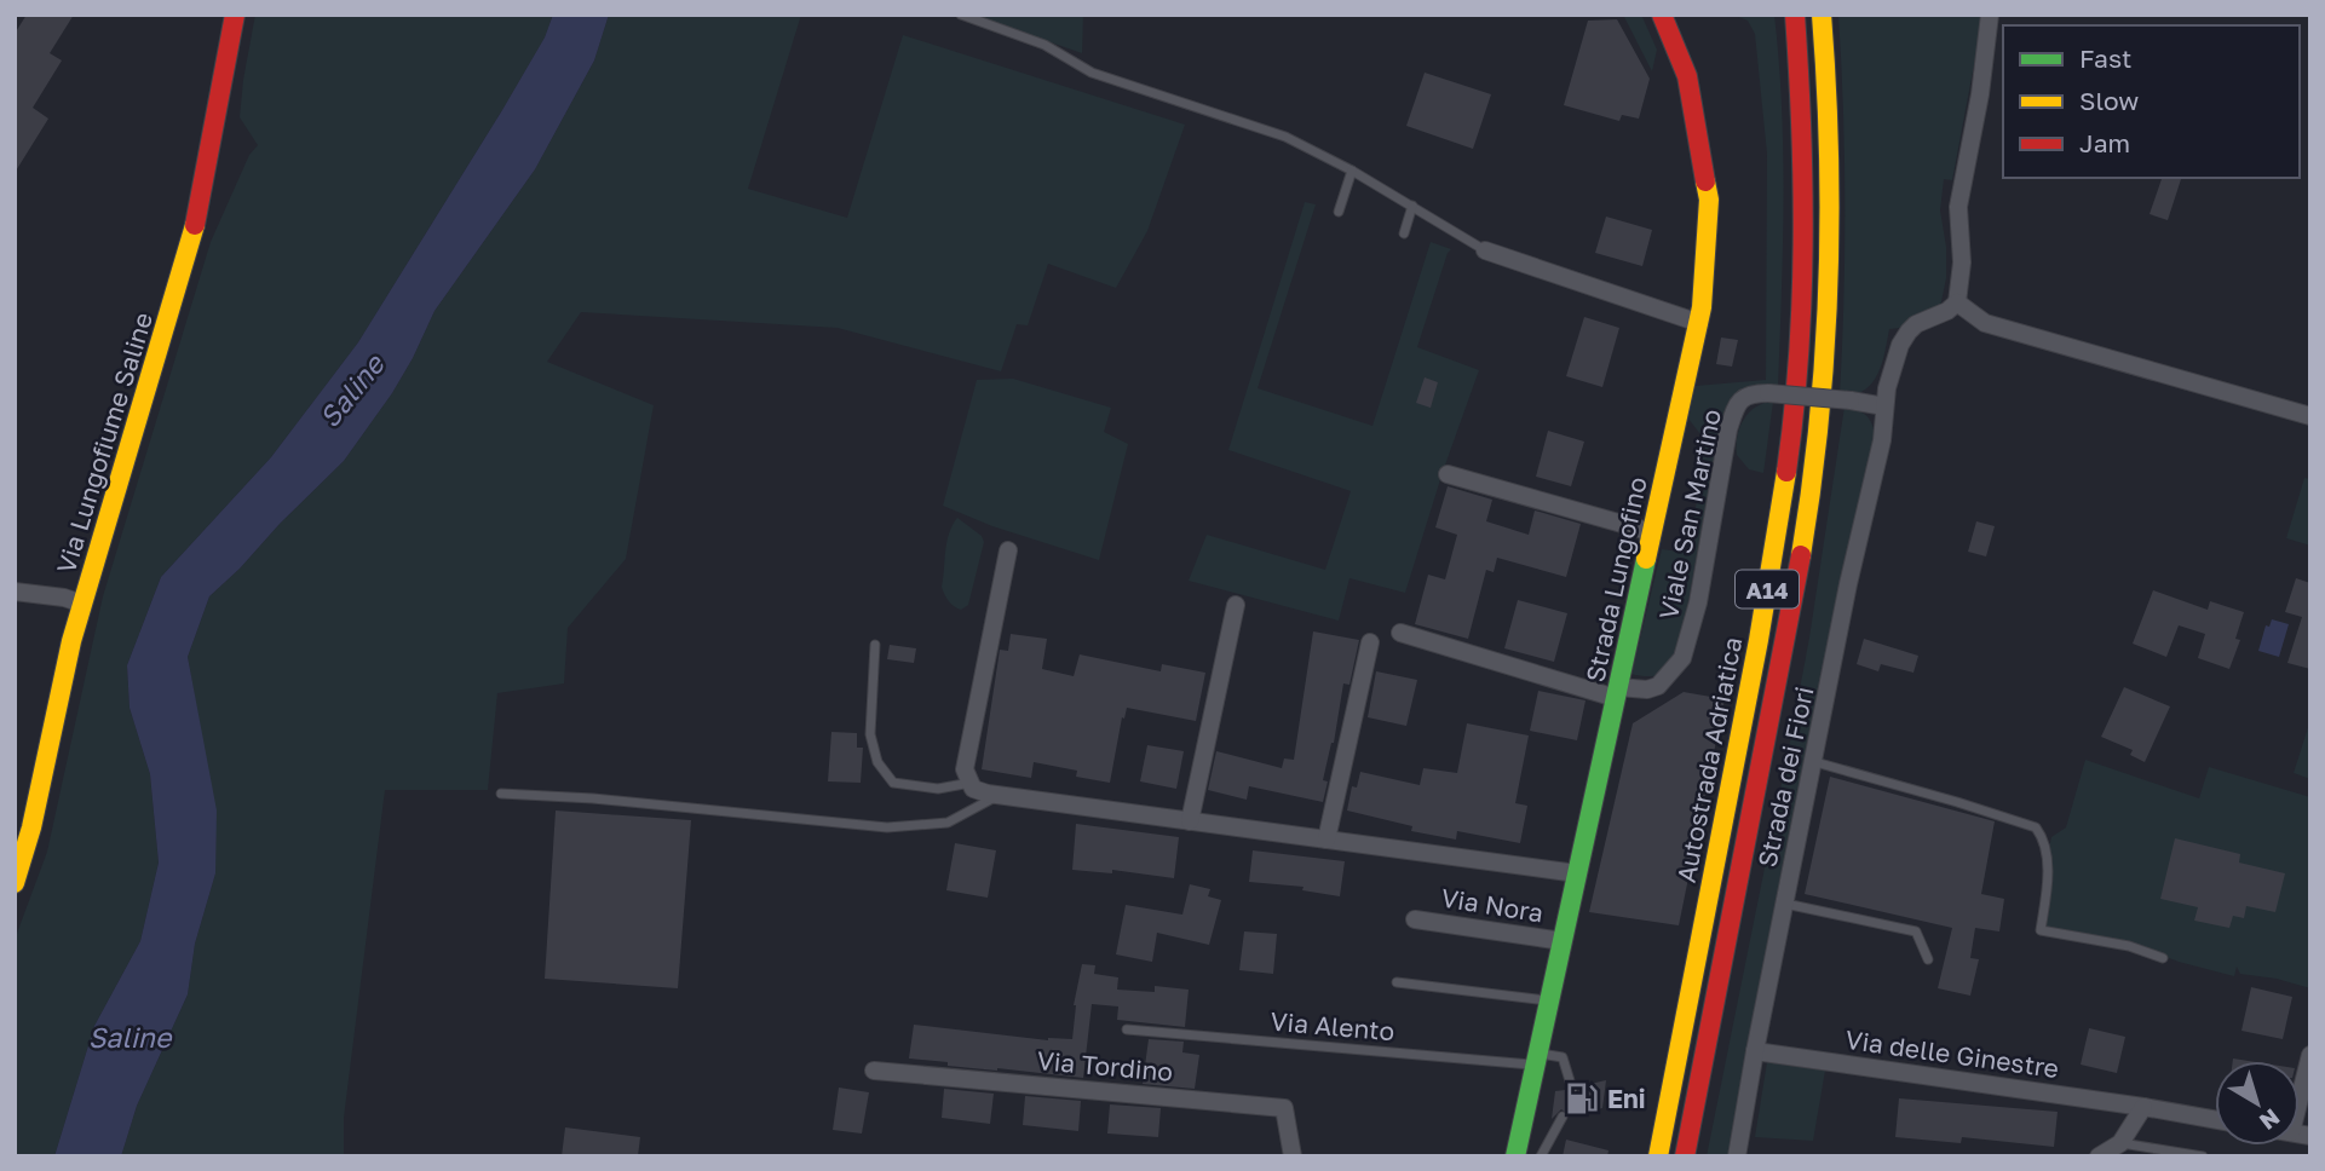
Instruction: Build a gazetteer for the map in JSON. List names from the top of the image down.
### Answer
{
  "streets": {
    "main road": [
      "Via Lungofiume Saline",
      "Strada Lungofino",
      "A14",
      "Autostrada Adriatica"
    ],
    "street": [
      "Viale San Martino",
      "Strada dei Fiori",
      "Via Nora",
      "Via delle Ginestre",
      "Via Tordino"
    ],
    "lane": ["Via Alento"]
  },
  "crossings": [
    ["Viale San Martino", "Strada Lungofino"],
    ["Viale San Martino", "Strada dei Fiori"],
    ["Strada Lungofino", "Via Nora"],
    ["Strada Lungofino", "Via Alento"],
    ["Strada dei Fiori", "Via delle Ginestre"]
  ],
  "water": ["Saline"],
  "places": {
    "fuel station": ["Eni"]
  },
  "legend": ["Fast", "Slow", "Jam"],
  "north": "bottom right"
}
